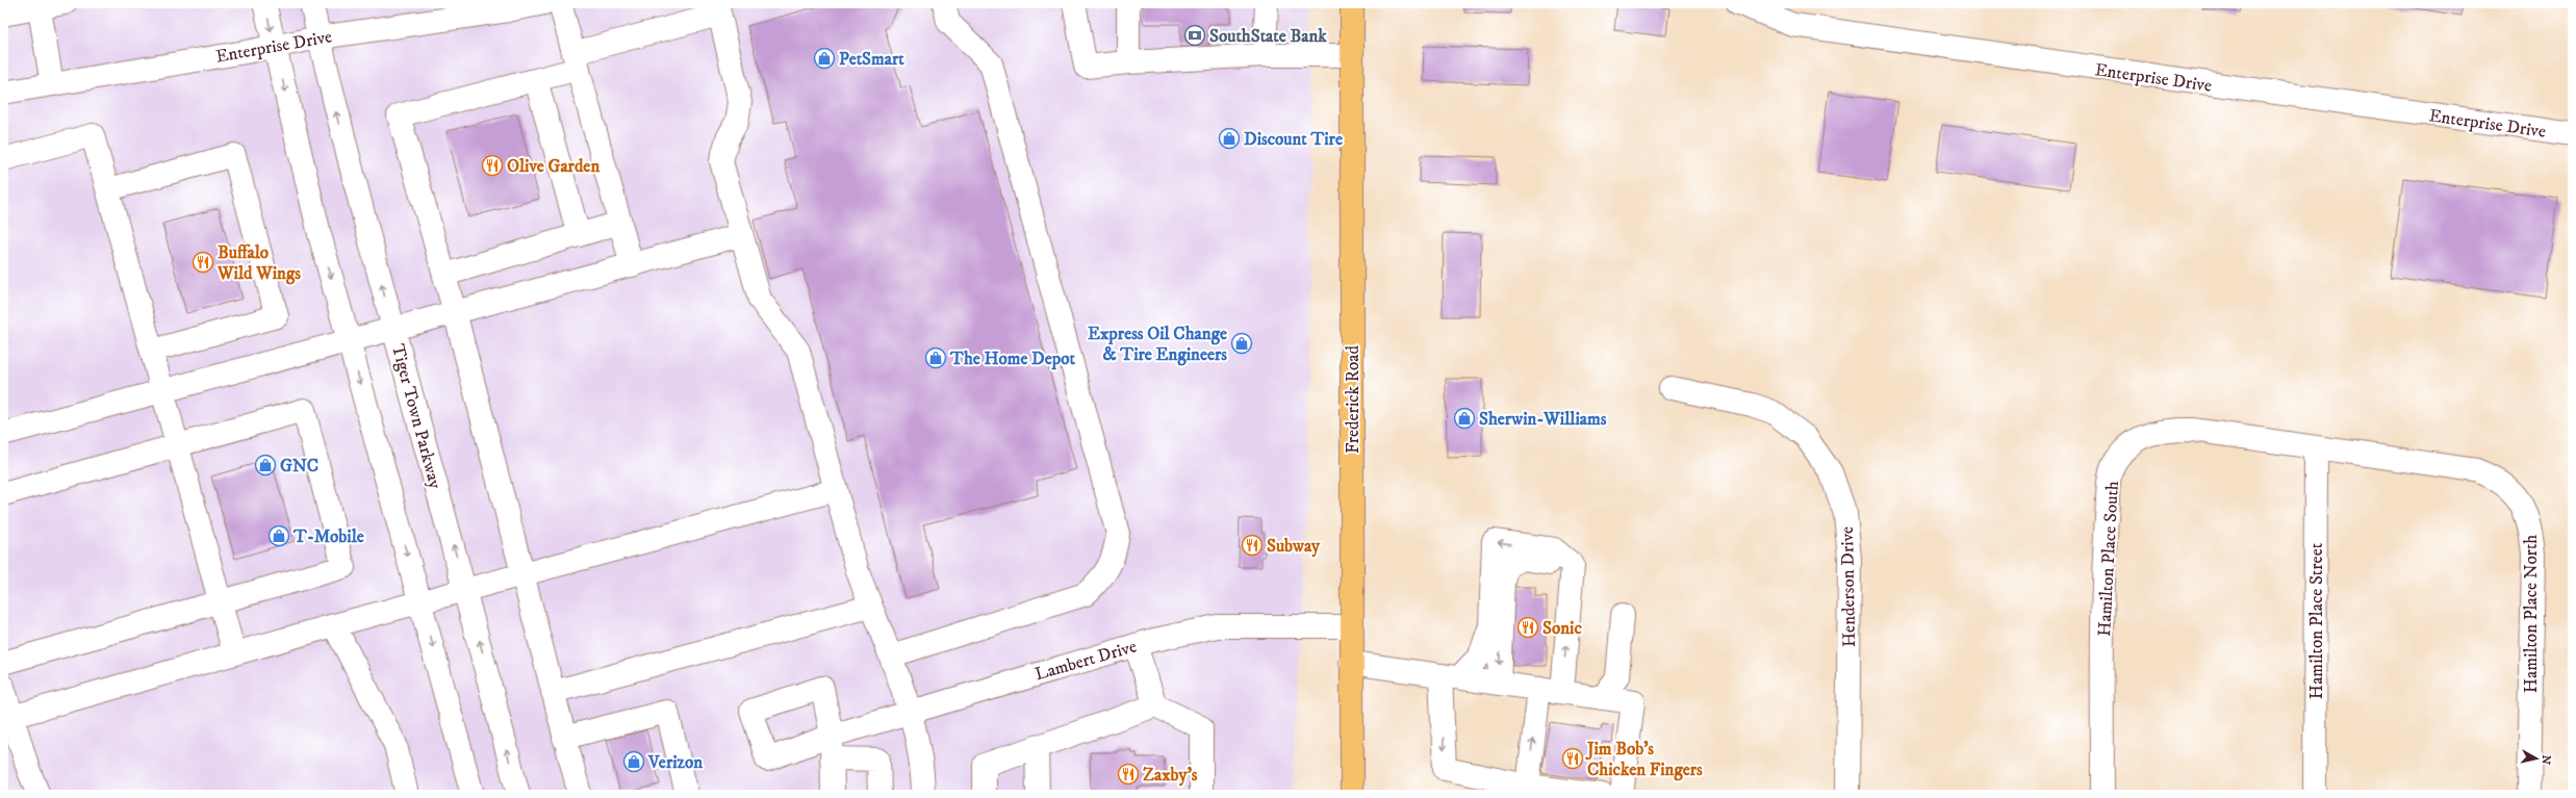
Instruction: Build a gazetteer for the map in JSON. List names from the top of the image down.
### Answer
{
  "streets": {
    "main road": ["Frederick Road"],
    "street": [
      "Enterprise Drive",
      "Tiger Town Parkway",
      "Hamilton Place South",
      "Henderson Drive",
      "Hamilton Place North",
      "Hamilton Place Street",
      "Lambert Drive"
    ]
  },
  "crossings": [
    ["Enterprise Drive", "Tiger Town Parkway"],
    ["Frederick Road", "Lambert Drive"],
    ["Hamilton Place South", "Hamilton Place North"],
    ["Hamilton Place South", "Hamilton Place Street"],
    ["Hamilton Place North", "Hamilton Place Street"]
  ],
  "places": {
    "bank": ["SouthState Bank"],
    "shop": [
      "PetSmart",
      "Discount Tire",
      "Express Oil Change & Tire Engineers",
      "The Home Depot",
      "Sherwin-Williams",
      "GNC",
      "T-Mobile",
      "Verizon"
    ],
    "restaurant": [
      "Olive Garden",
      "Buffalo Wild Wings",
      "Subway",
      "Sonic",
      "Jim Bob's Chicken Fingers",
      "Zaxby's"
    ]
  },
  "north": "right"
}
